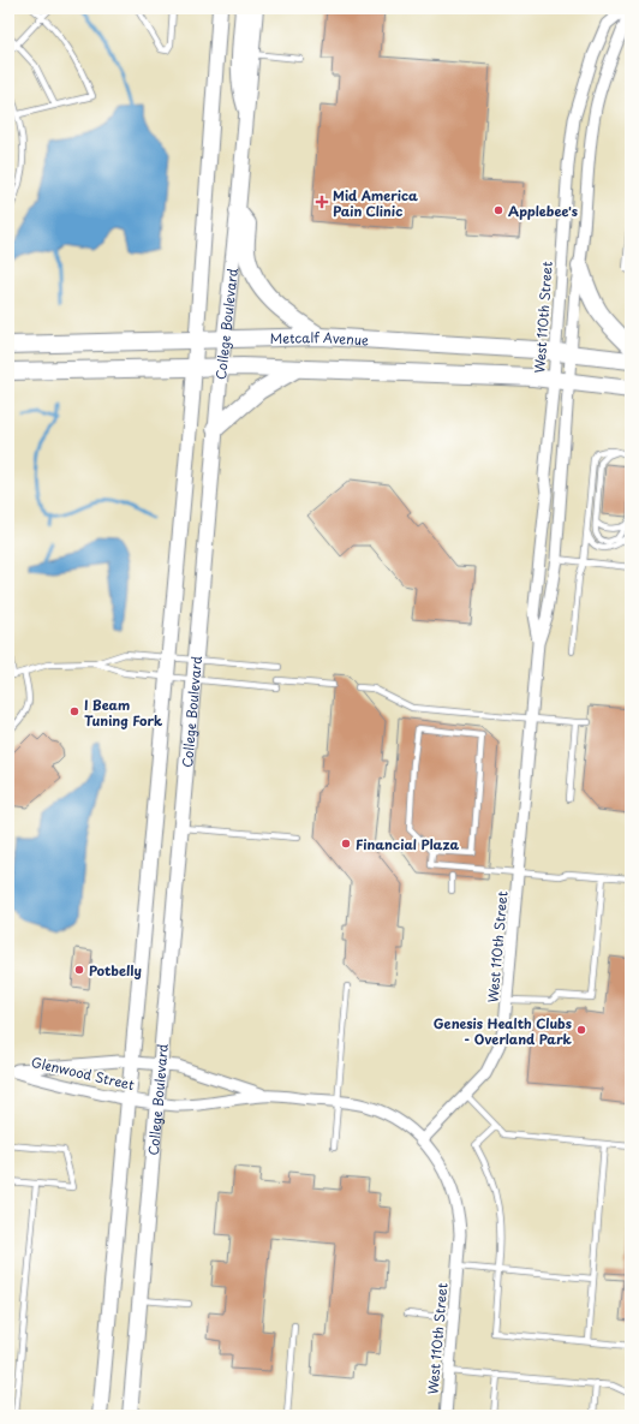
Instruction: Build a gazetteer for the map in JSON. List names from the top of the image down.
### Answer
{
  "streets": {
    "main road": ["College Boulevard", "Metcalf Avenue"],
    "street": ["West 110th Street", "Glenwood Street"]
  },
  "crossings": [
    ["West 110th Street", "Metcalf Avenue"],
    ["West 110th Street", "Glenwood Street"],
    ["College Boulevard", "Metcalf Avenue"],
    ["College Boulevard", "Glenwood Street"]
  ],
  "places": {
    "health": ["Mid America Pain Clinic"],
    "other": [
      "Applebee's",
      "I Beam Tuning Fork",
      "Financial Plaza",
      "Potbelly",
      "Genesis Health Clubs - Overland Park"
    ]
  }
}
